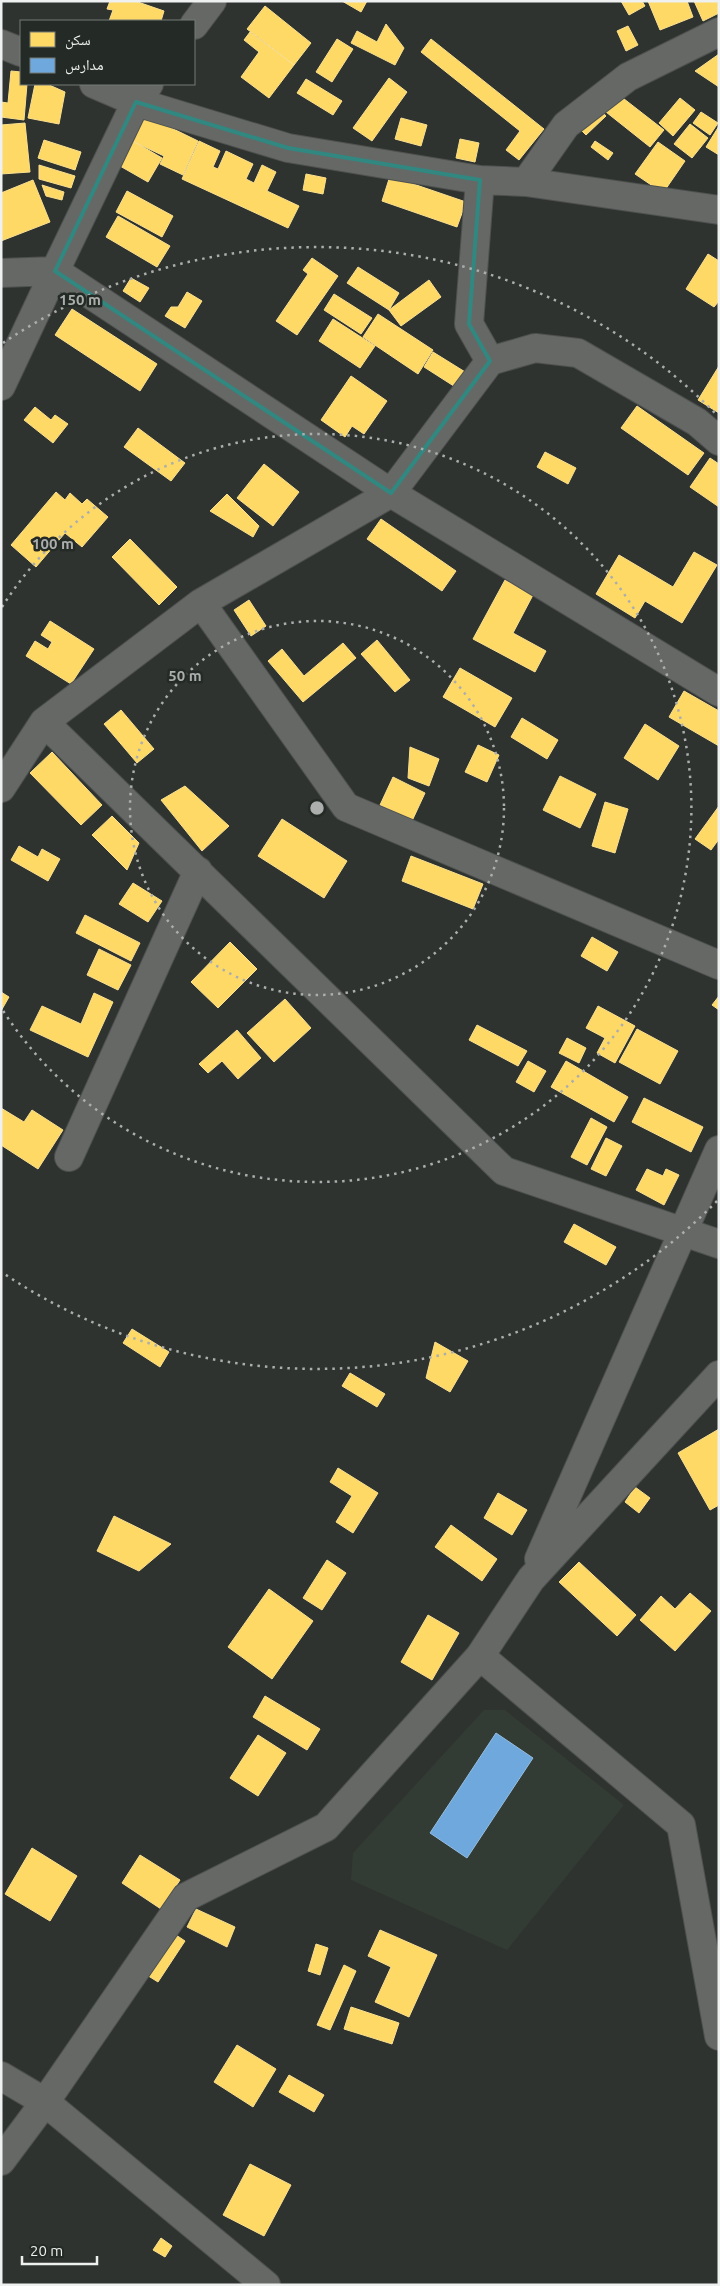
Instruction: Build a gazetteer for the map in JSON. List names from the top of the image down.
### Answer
{
  "legend": ["سكن", "مدارس"],
  "scale_bar": "20 m",
  "rings": ["150 m", "100 m", "50 m"]
}
